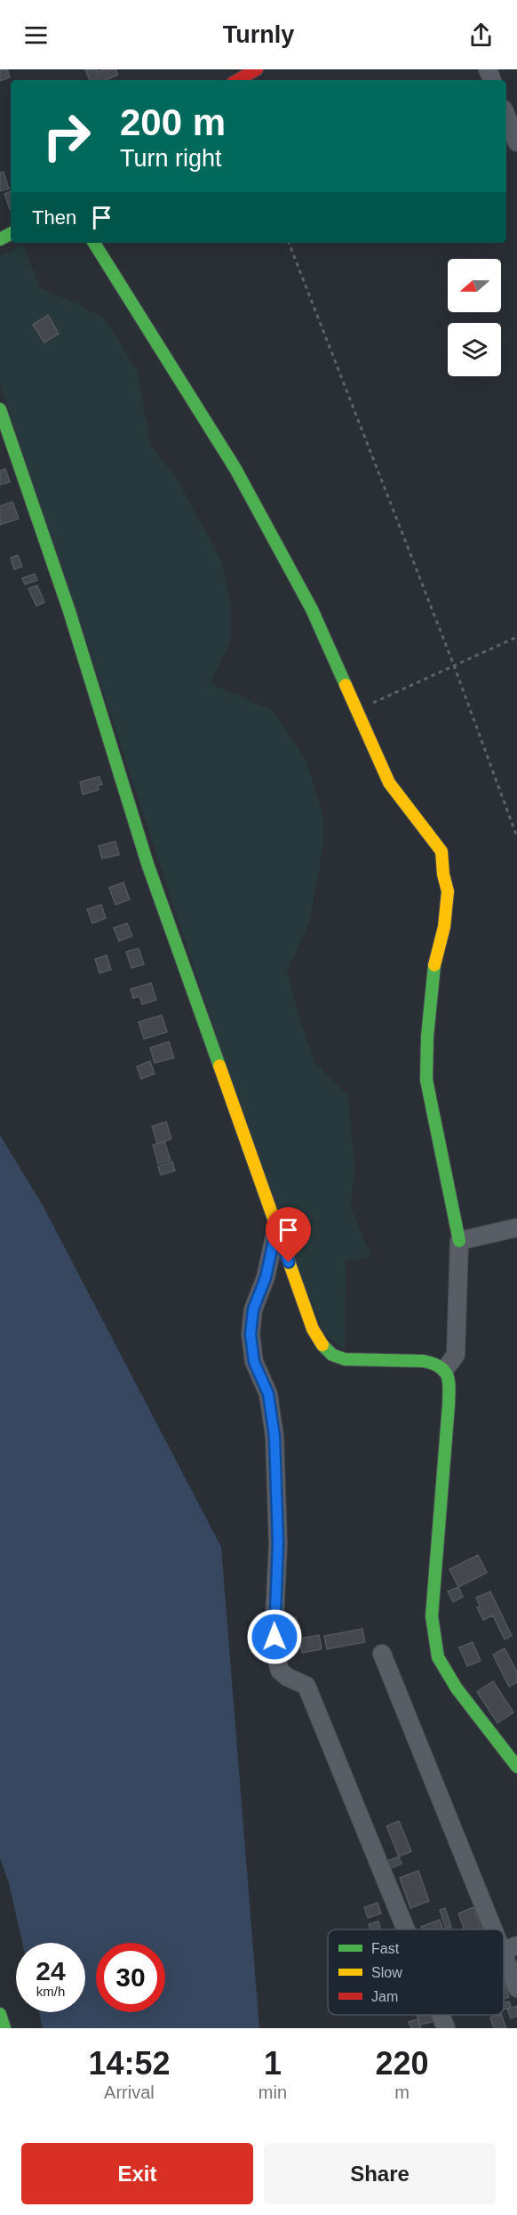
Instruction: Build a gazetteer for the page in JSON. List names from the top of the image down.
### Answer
{
  "legend": ["Fast", "Slow", "Jam"],
  "north": "left",
  "page": {
    "header": "Turnly",
    "turn": ["200 m", "Turn right"],
    "then": "Then",
    "speed": "24 km/h",
    "limit": "30",
    "eta": [
      "14:52",
      "Arrival",
      "1",
      "min",
      "220",
      "m"
    ],
    "buttons": ["Exit", "Share"]
  }
}
